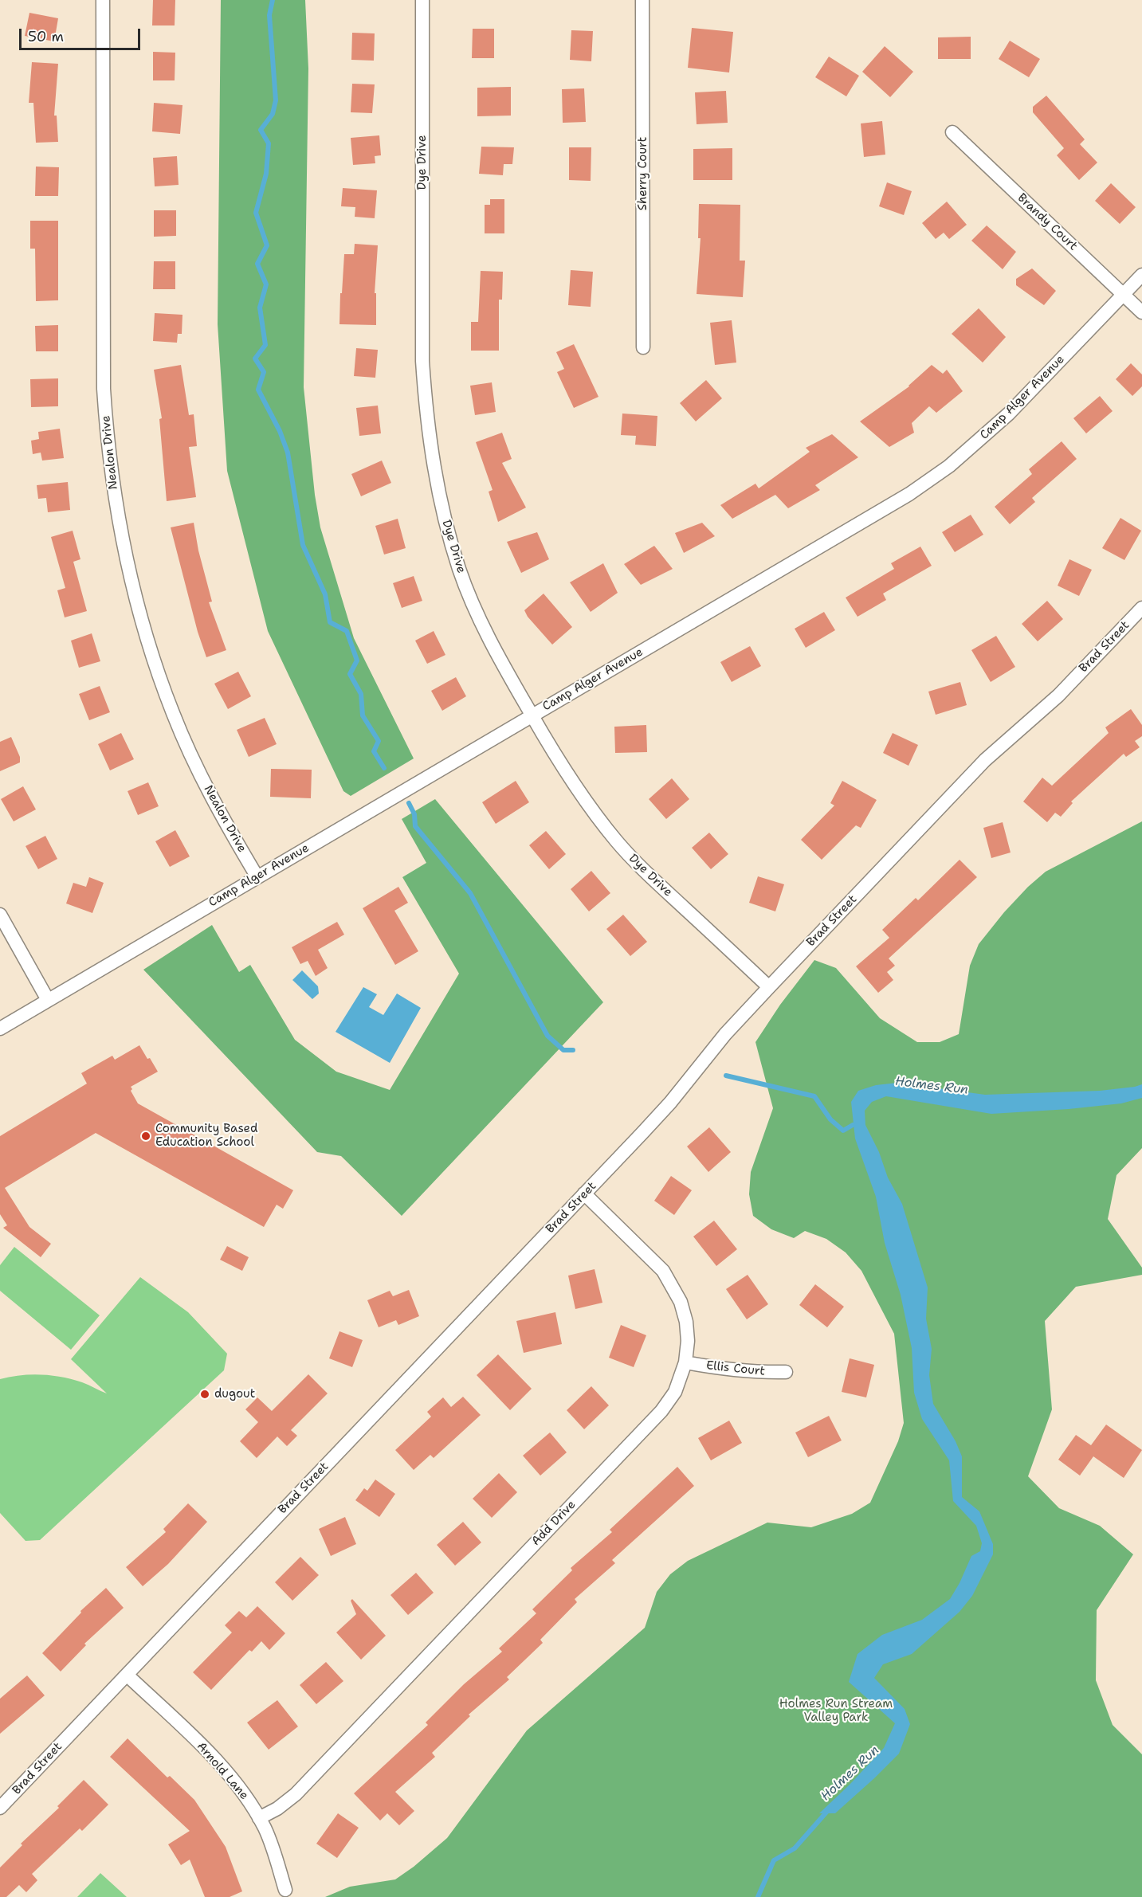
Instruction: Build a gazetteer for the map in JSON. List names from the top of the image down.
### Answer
{
  "streets": {
    "street": [
      "Dye Drive",
      "Sherry Court",
      "Brandy Court",
      "Camp Alger Avenue",
      "Nealon Drive",
      "Brad Street",
      "Ellis Court",
      "Add Drive",
      "Arnold Lane"
    ]
  },
  "crossings": [
    ["Dye Drive", "Camp Alger Avenue"],
    ["Dye Drive", "Brad Street"],
    ["Brandy Court", "Camp Alger Avenue"],
    ["Camp Alger Avenue", "Nealon Drive"],
    ["Brad Street", "Add Drive"],
    ["Brad Street", "Arnold Lane"],
    ["Ellis Court", "Add Drive"],
    ["Add Drive", "Arnold Lane"]
  ],
  "water": ["Holmes Run"],
  "parks": ["Holmes Run Stream Valley Park"],
  "places": ["Community Based Education School", "dugout"],
  "scale_bar": "50 m"
}
